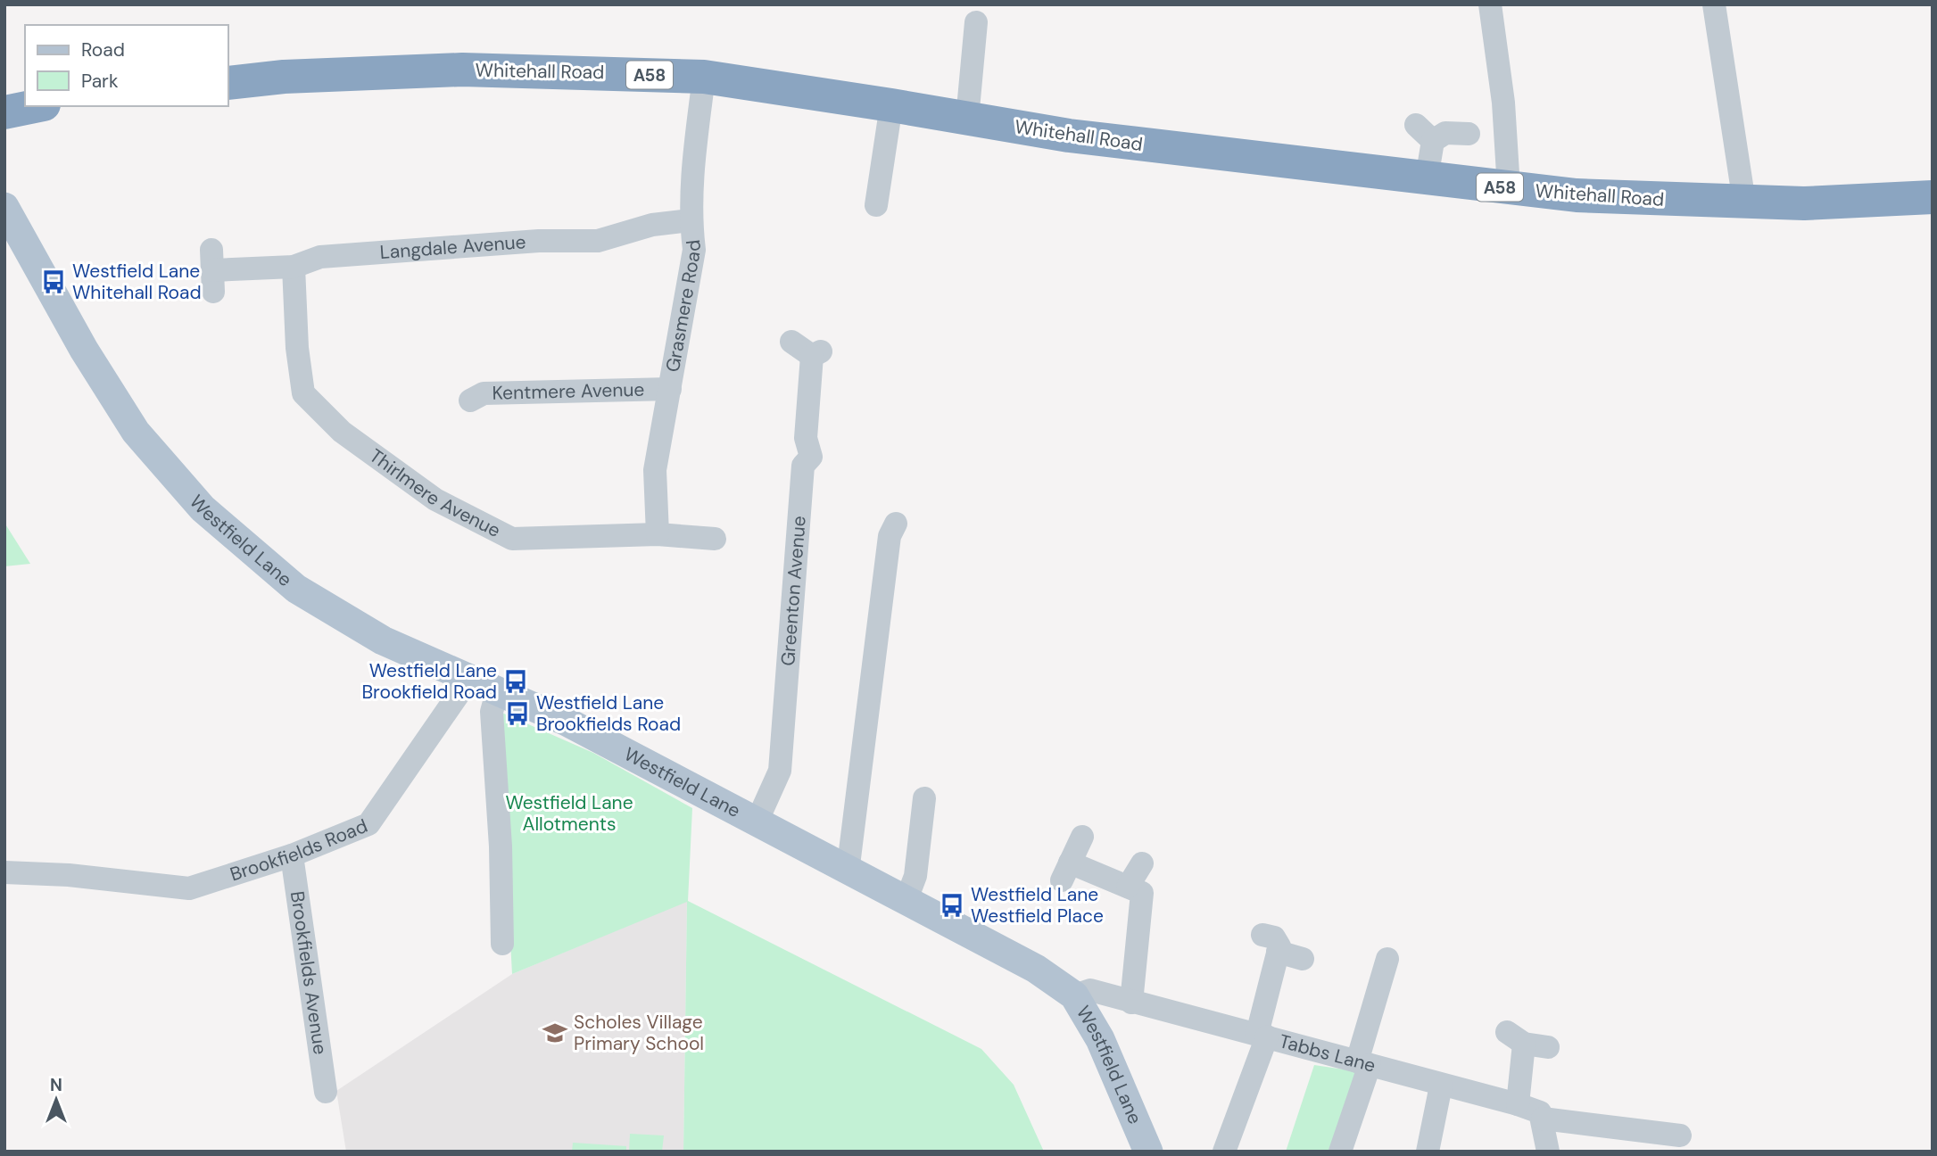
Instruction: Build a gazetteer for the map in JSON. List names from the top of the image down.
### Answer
{
  "streets": {
    "highway": ["Whitehall Road", "A58"],
    "main road": ["Westfield Lane"],
    "street": [
      "Langdale Avenue",
      "Grasmere Road",
      "Kentmere Avenue",
      "Thirlmere Avenue",
      "Greenton Avenue",
      "Brookfields Road",
      "Brookfields Avenue",
      "Tabbs Lane"
    ]
  },
  "crossings": [
    ["Whitehall Road", "Grasmere Road"],
    ["Langdale Avenue", "Grasmere Road"],
    ["Langdale Avenue", "Thirlmere Avenue"],
    ["Grasmere Road", "Kentmere Avenue"],
    ["Grasmere Road", "Thirlmere Avenue"],
    ["Westfield Lane", "Greenton Avenue"],
    ["Westfield Lane", "Brookfields Road"],
    ["Westfield Lane", "Tabbs Lane"],
    ["Brookfields Road", "Brookfields Avenue"]
  ],
  "parks": ["Westfield Lane Allotments"],
  "places": {
    "bus stop": [
      "Westfield Lane Whitehall Road",
      "Westfield Lane Brookfield Road",
      "Westfield Lane Brookfields Road",
      "Westfield Lane Westfield Place"
    ],
    "school or university": ["Scholes Village Primary School"]
  },
  "legend": ["Road", "Park"],
  "north": "top"
}
